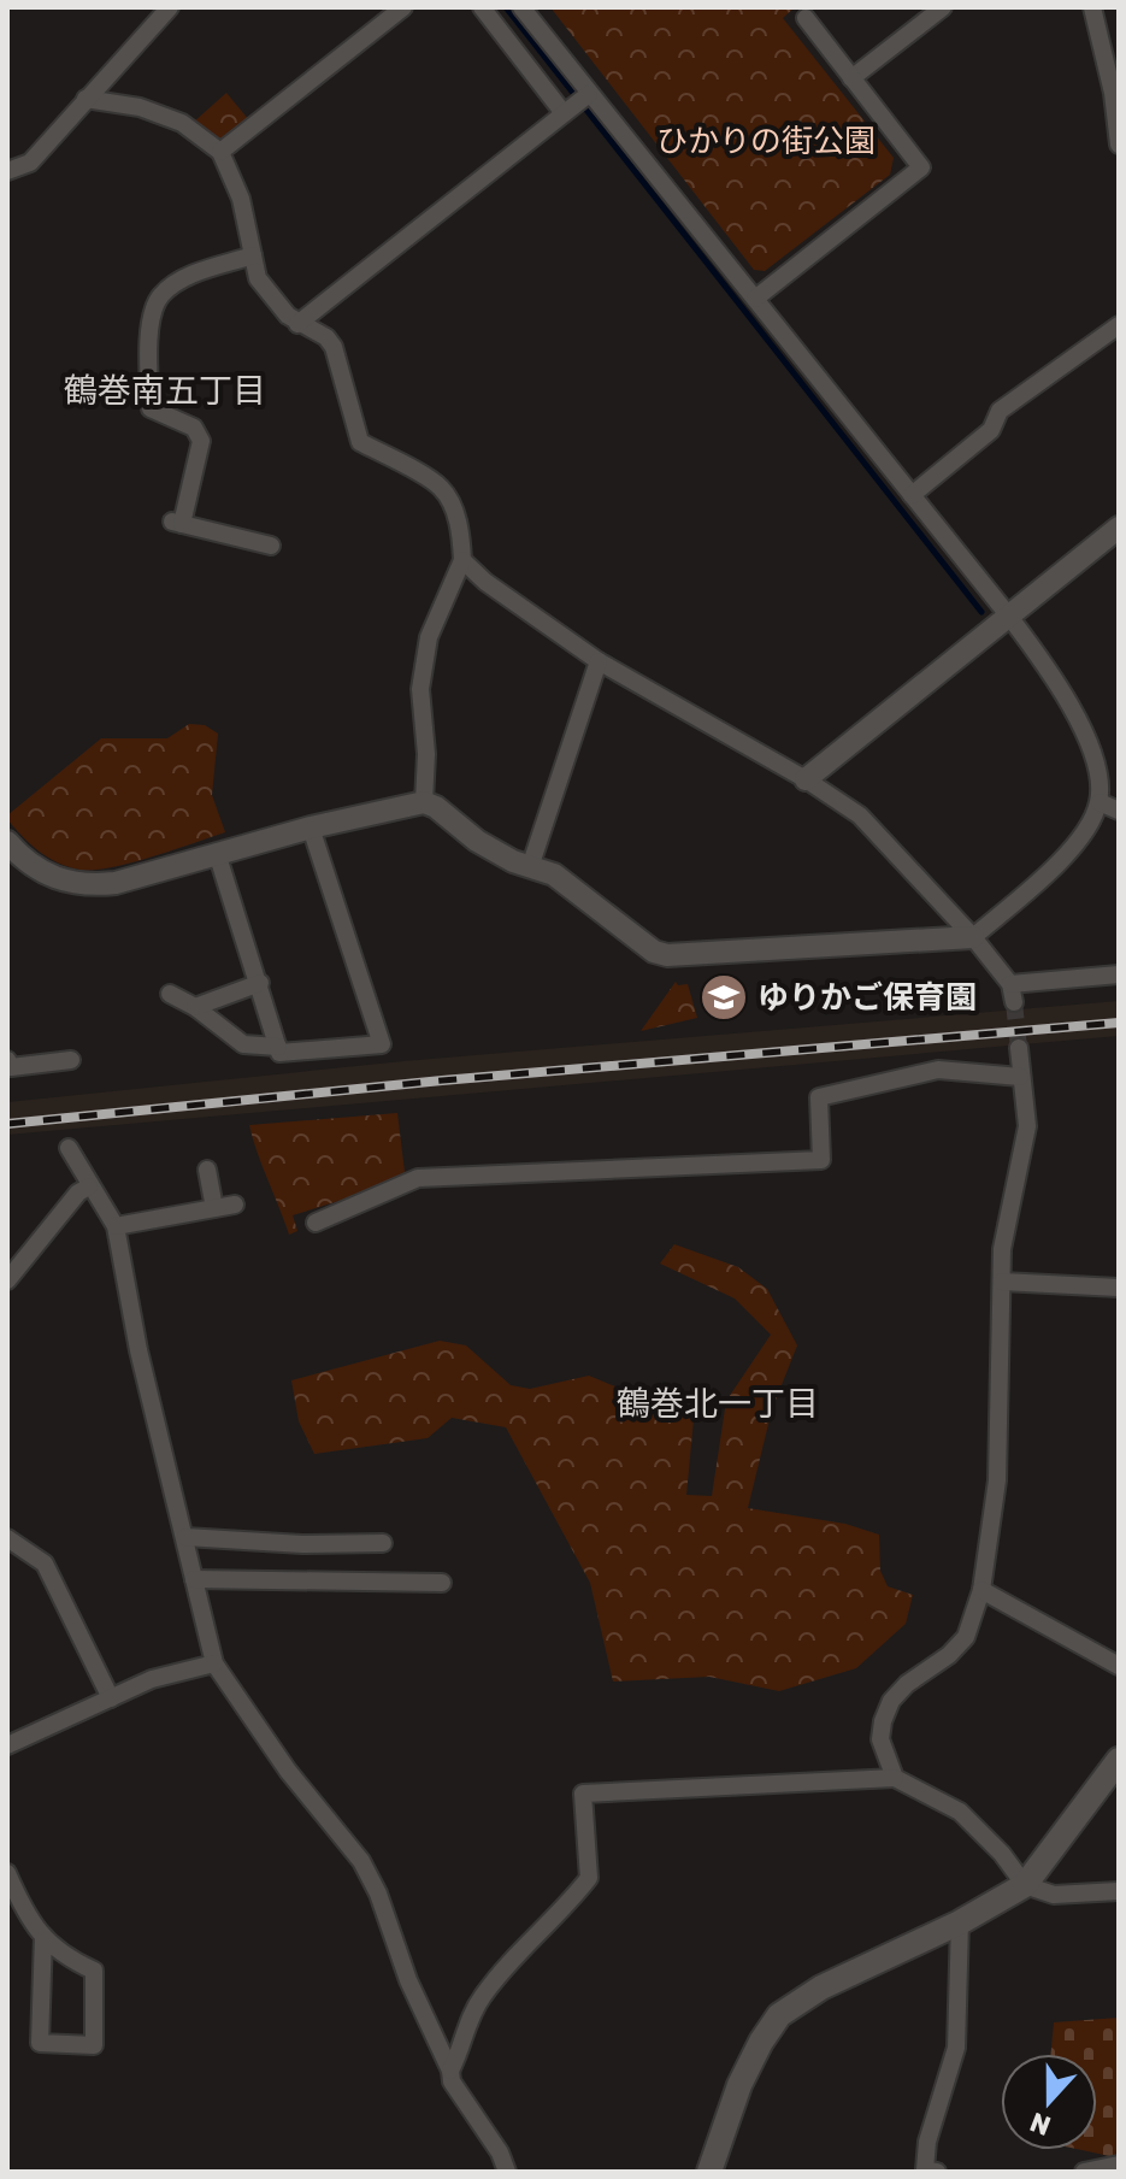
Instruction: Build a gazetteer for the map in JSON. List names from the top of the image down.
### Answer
{
  "districts": ["鶴巻南五丁目", "鶴巻北一丁目"],
  "parks": ["ひかりの街公園"],
  "places": {
    "school or university": ["ゆりかご保育園"]
  },
  "north": "bottom"
}
